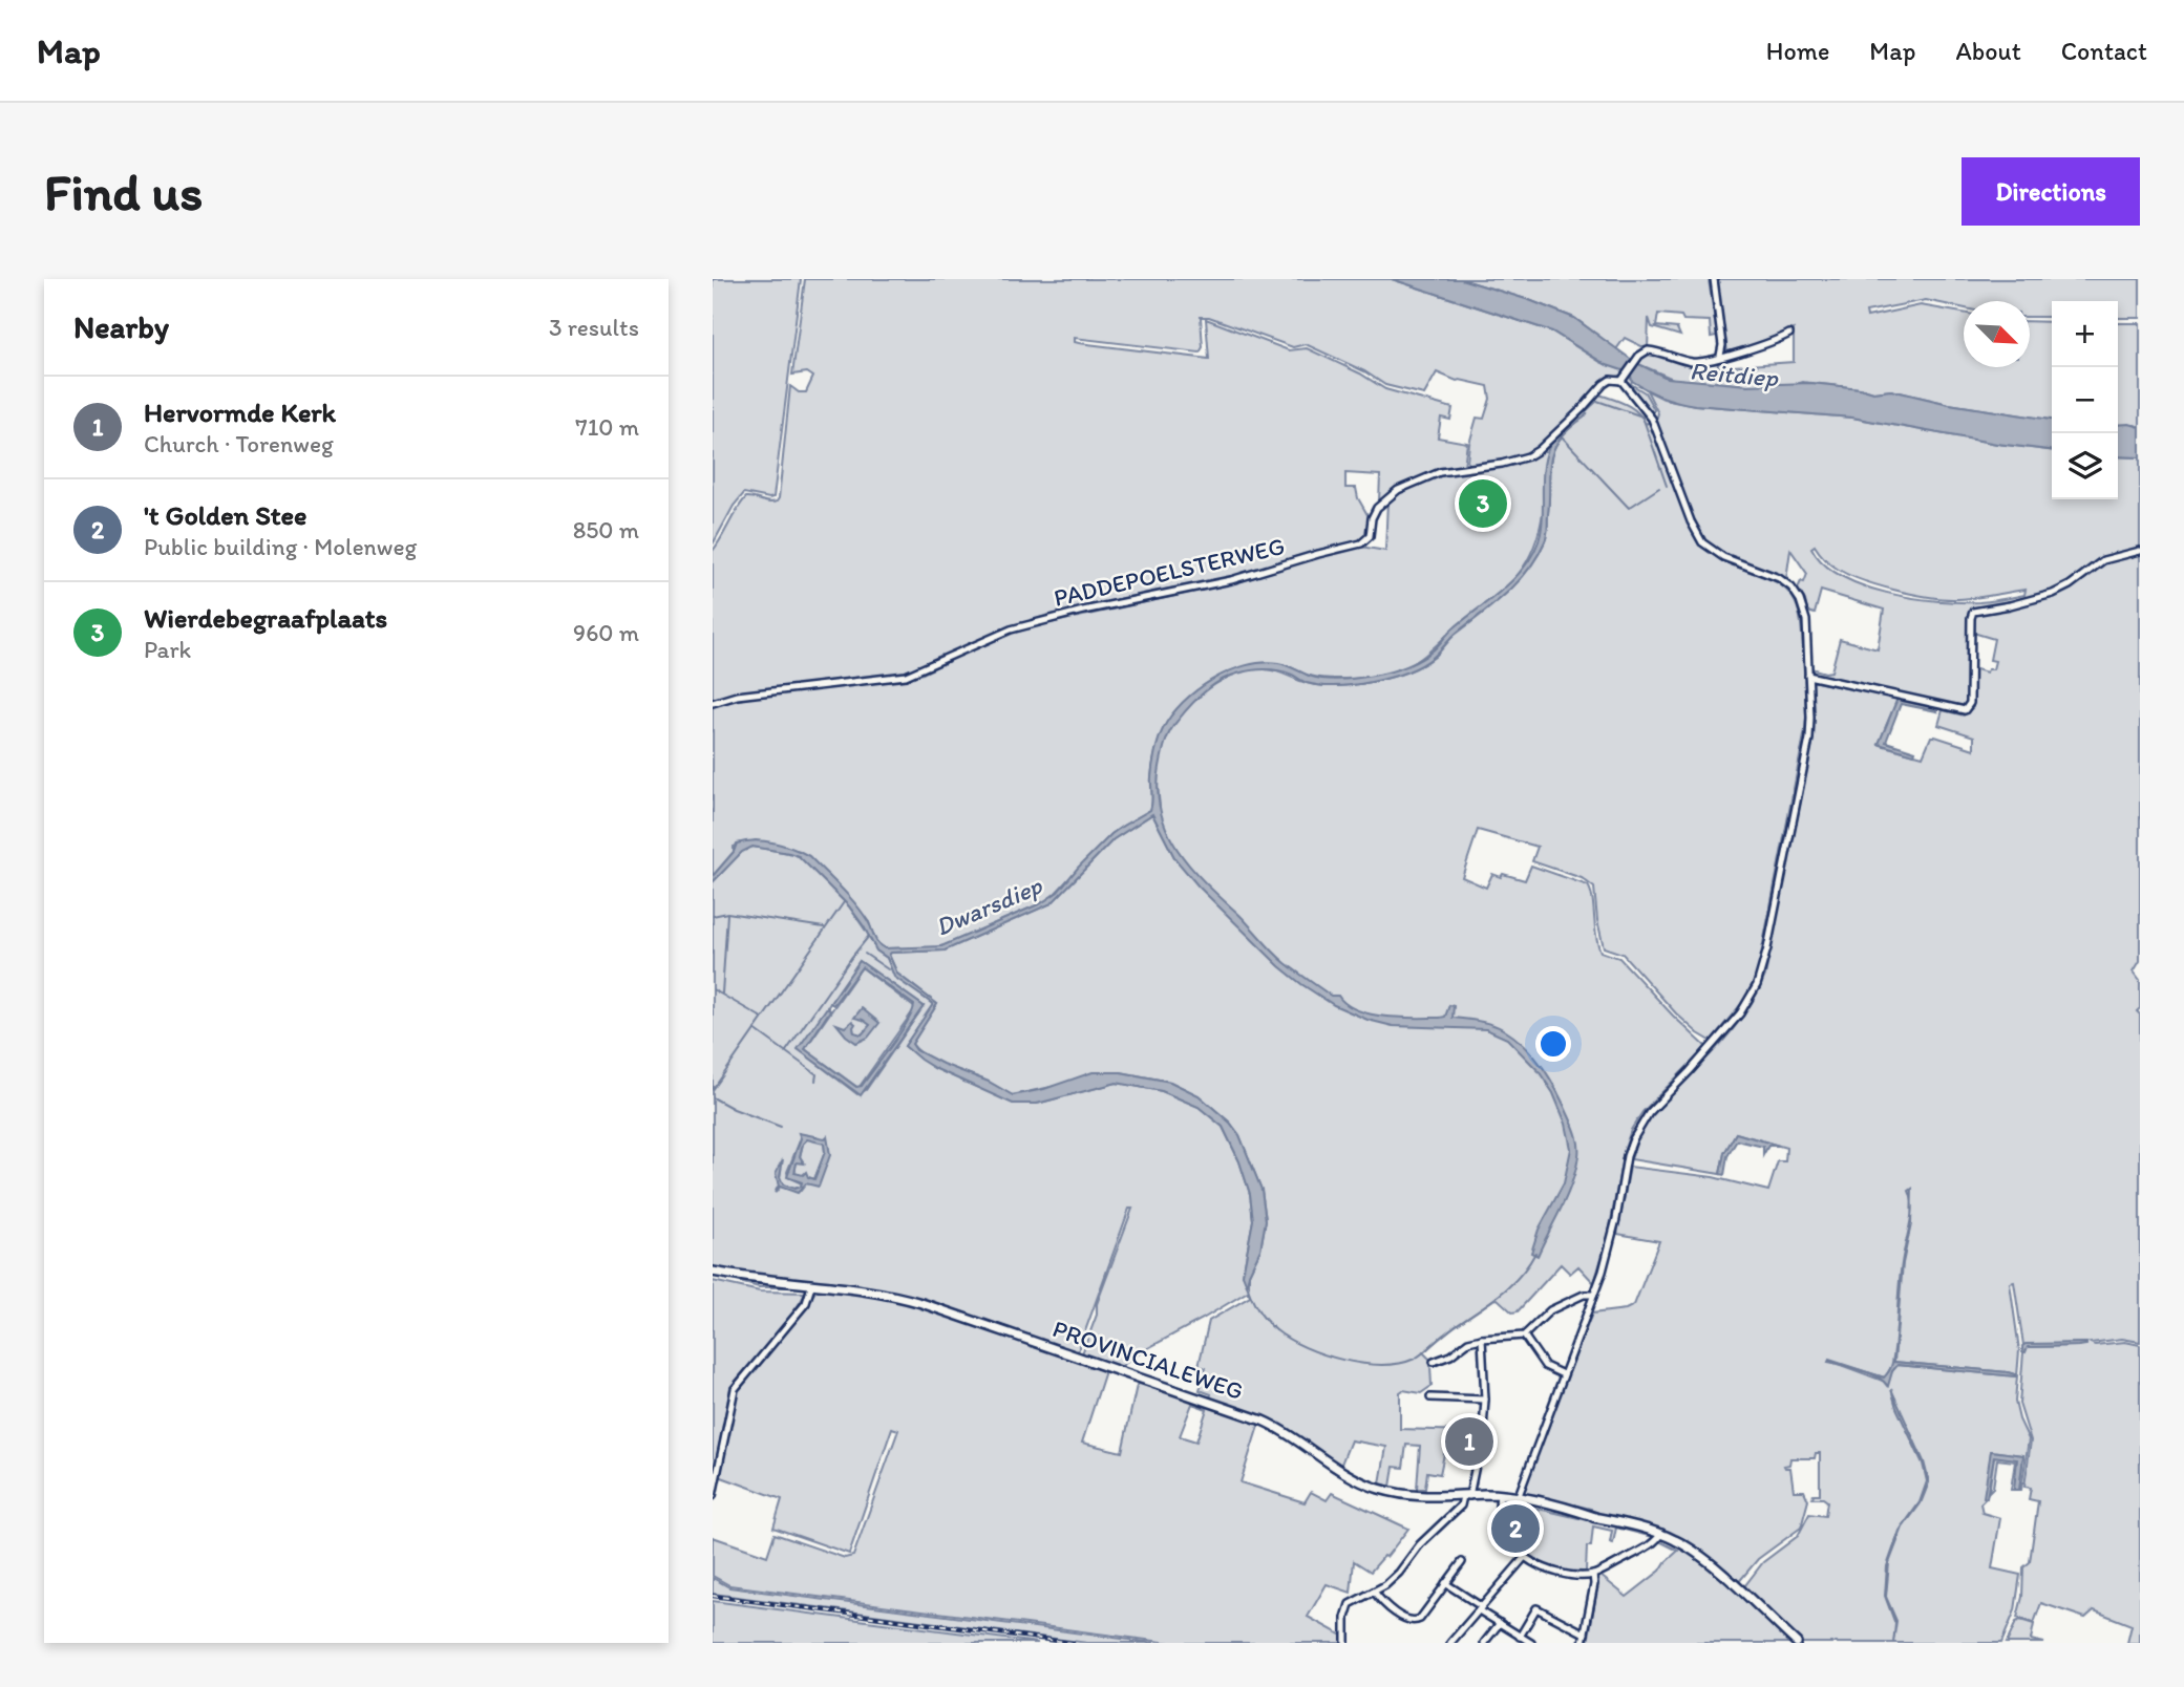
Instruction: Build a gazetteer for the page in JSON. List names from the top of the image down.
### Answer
{
  "streets": {
    "main road": ["PROVINCIALEWEG"],
    "street": ["PADDEPOELSTERWEG"]
  },
  "water": ["Reitdiep", "Dwarsdiep"],
  "north": "bottom right",
  "page": {
    "header": "Map",
    "nav": [
      "Home",
      "Map",
      "About",
      "Contact"
    ],
    "buttons": "Directions",
    "title": "Find us",
    "heading": ["Nearby", "3 results"],
    "map_buttons": ["+", "−"],
    "list": [
      {
        "mark": "1",
        "name": "Hervormde Kerk",
        "note": "Church · Torenweg",
        "value": "710 m"
      },
      {
        "mark": "2",
        "name": "'t Golden Stee",
        "note": "Public building · Molenweg",
        "value": "850 m"
      },
      {
        "mark": "3",
        "name": "Wierdebegraafplaats",
        "note": "Park",
        "value": "960 m"
      }
    ],
    "pins": ["3", "1", "2"]
  }
}
